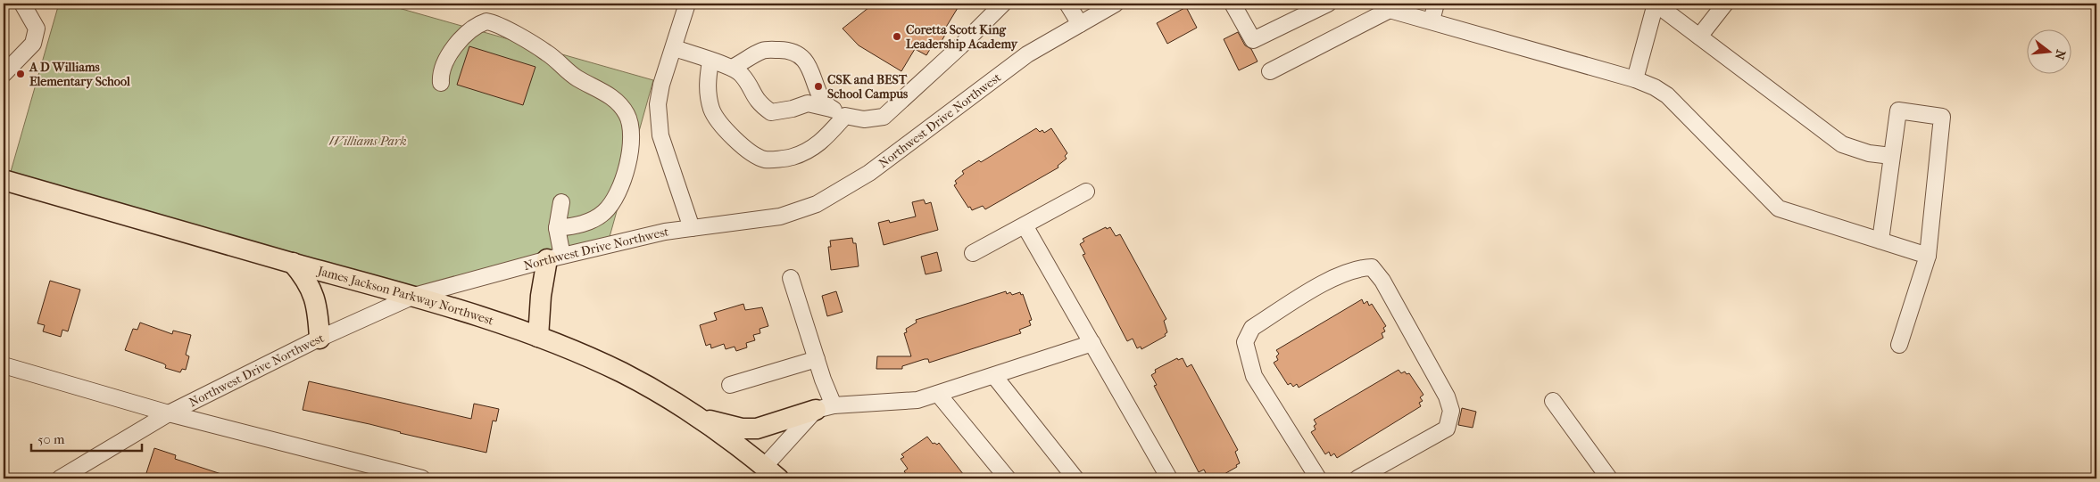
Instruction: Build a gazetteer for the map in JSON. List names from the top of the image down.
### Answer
{
  "streets": {
    "main road": ["James Jackson Parkway Northwest"],
    "street": ["Northwest Drive Northwest"]
  },
  "crossings": [
    ["Northwest Drive Northwest", "James Jackson Parkway Northwest"]
  ],
  "parks": ["Williams Park"],
  "places": ["Coretta Scott King Leadership Academy", "A D Williams Elementary School", "CSK and BEST School Campus"],
  "scale_bar": "50 m",
  "north": "right"
}
